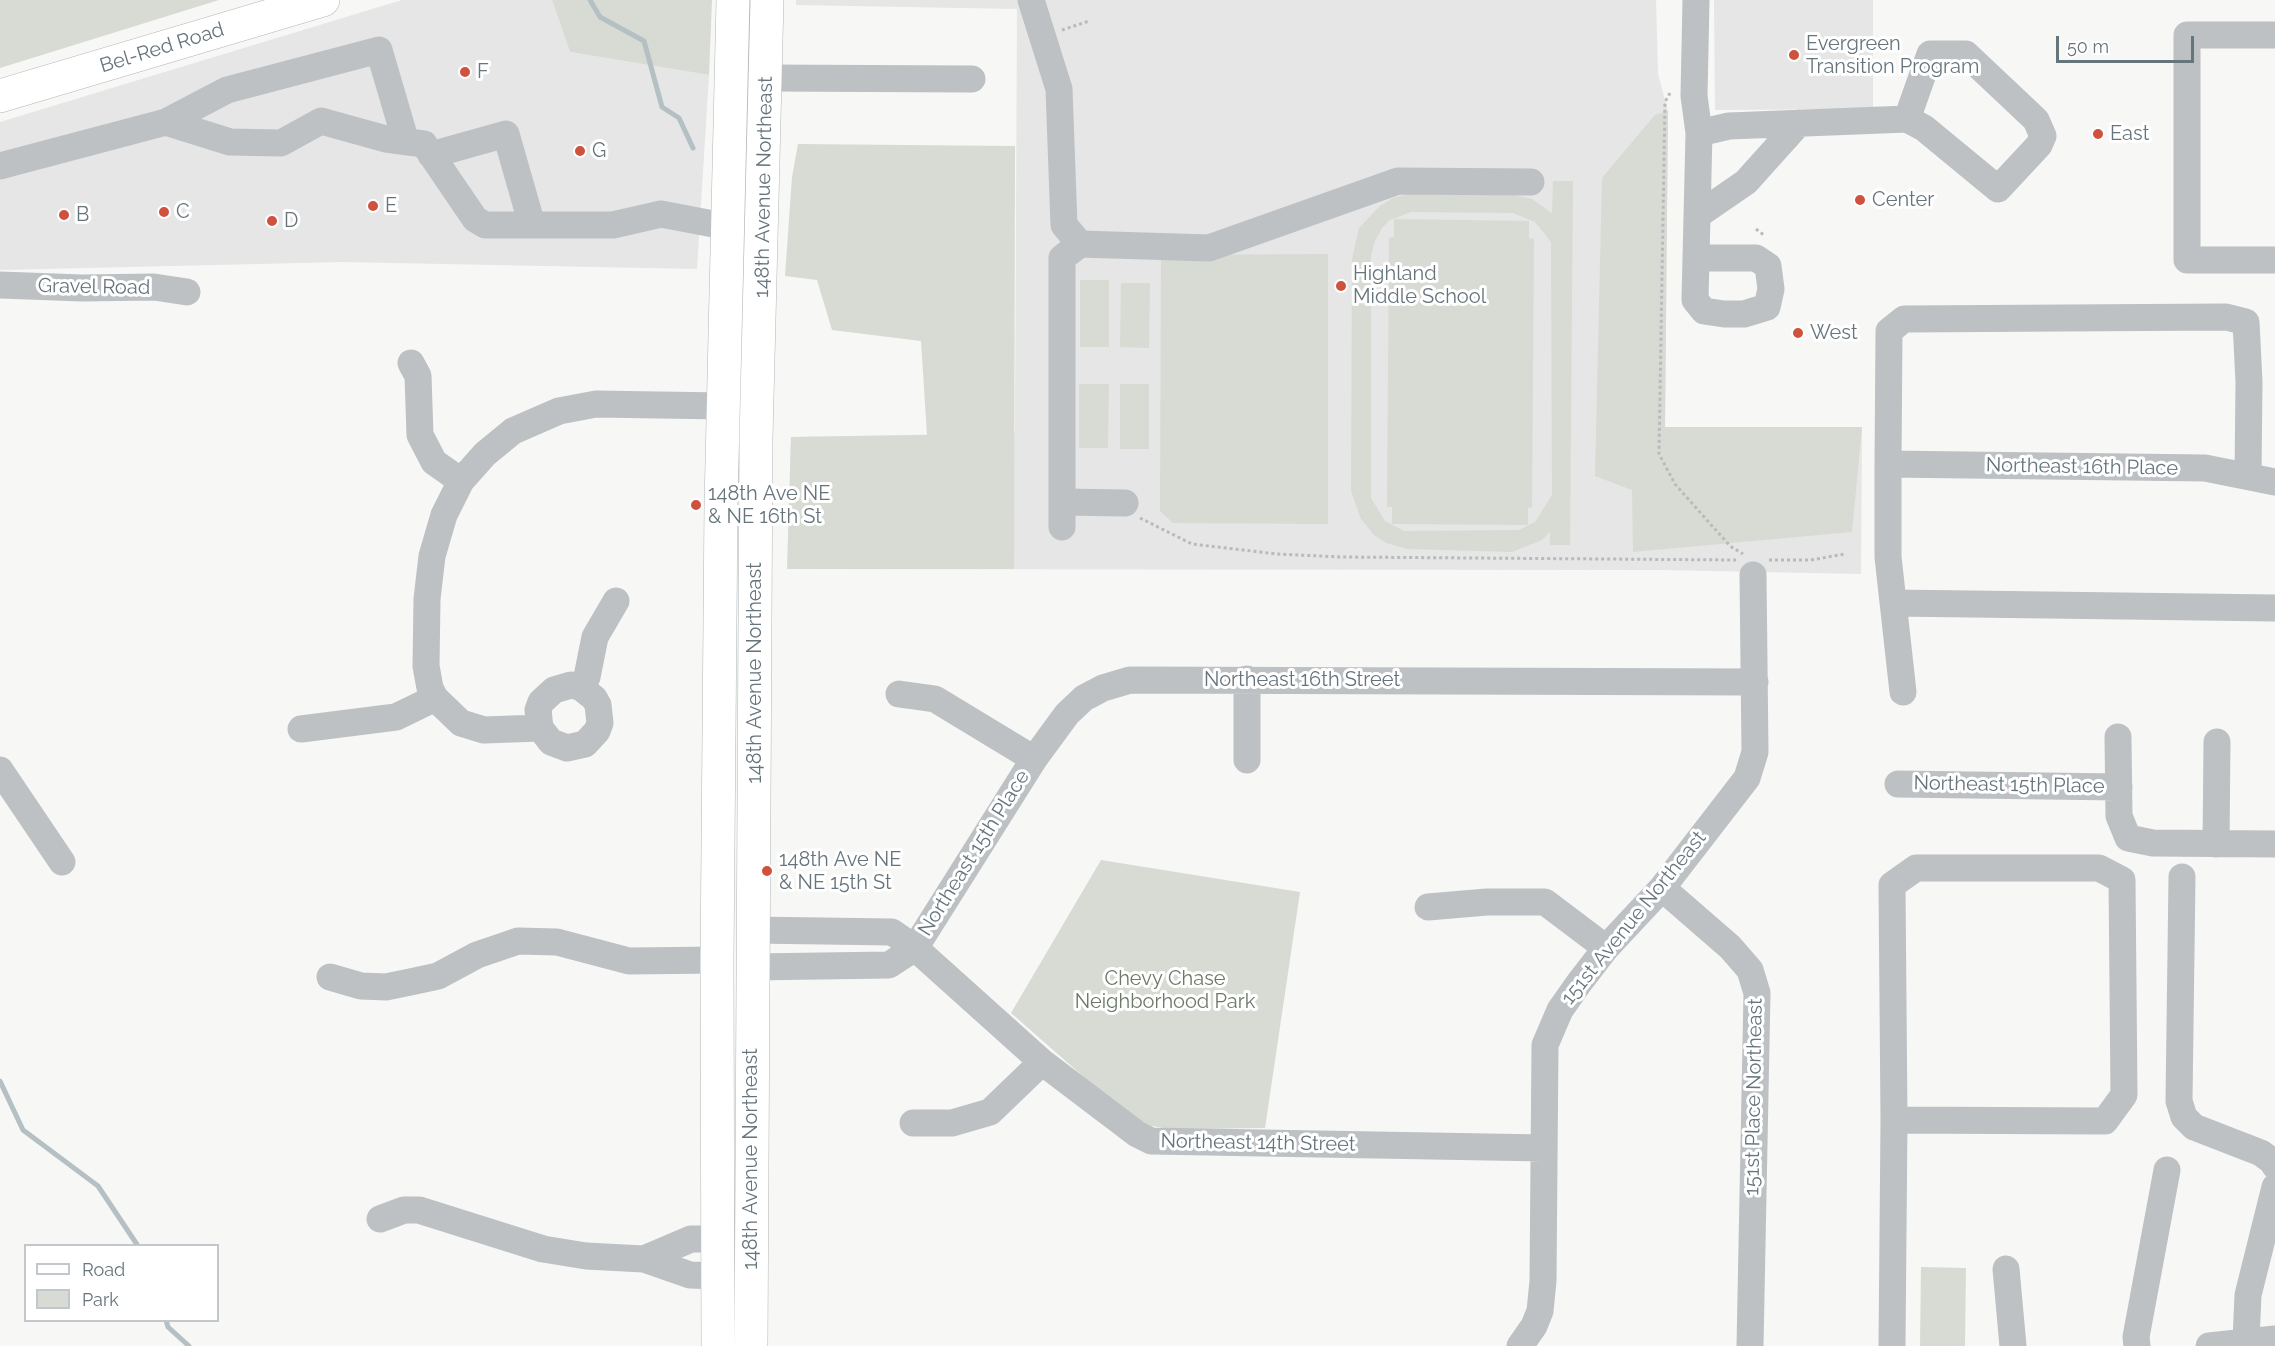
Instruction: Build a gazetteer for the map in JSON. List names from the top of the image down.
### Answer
{
  "streets": {
    "main road": ["Bel-Red Road", "148th Avenue Northeast"],
    "street": [
      "Gravel Road",
      "Northeast 16th Place",
      "Northeast 16th Street",
      "Northeast 15th Place",
      "151st Avenue Northeast",
      "151st Place Northeast",
      "Northeast 14th Street"
    ]
  },
  "crossings": [
    ["148th Avenue Northeast", "Northeast 14th Street"],
    ["Northeast 16th Street", "Northeast 15th Place"],
    ["Northeast 16th Street", "151st Avenue Northeast"],
    ["Northeast 15th Place", "Northeast 14th Street"],
    ["151st Avenue Northeast", "151st Place Northeast"],
    ["151st Avenue Northeast", "Northeast 14th Street"]
  ],
  "parks": ["Chevy Chase Neighborhood Park"],
  "places": [
    "Evergreen Transition Program",
    "F",
    "East",
    "G",
    "Center",
    "E",
    "C",
    "B",
    "D",
    "Highland Middle School",
    "West",
    "148th Ave NE & NE 16th St",
    "148th Ave NE & NE 15th St"
  ],
  "legend": ["Road", "Park"],
  "scale_bar": "50 m"
}
